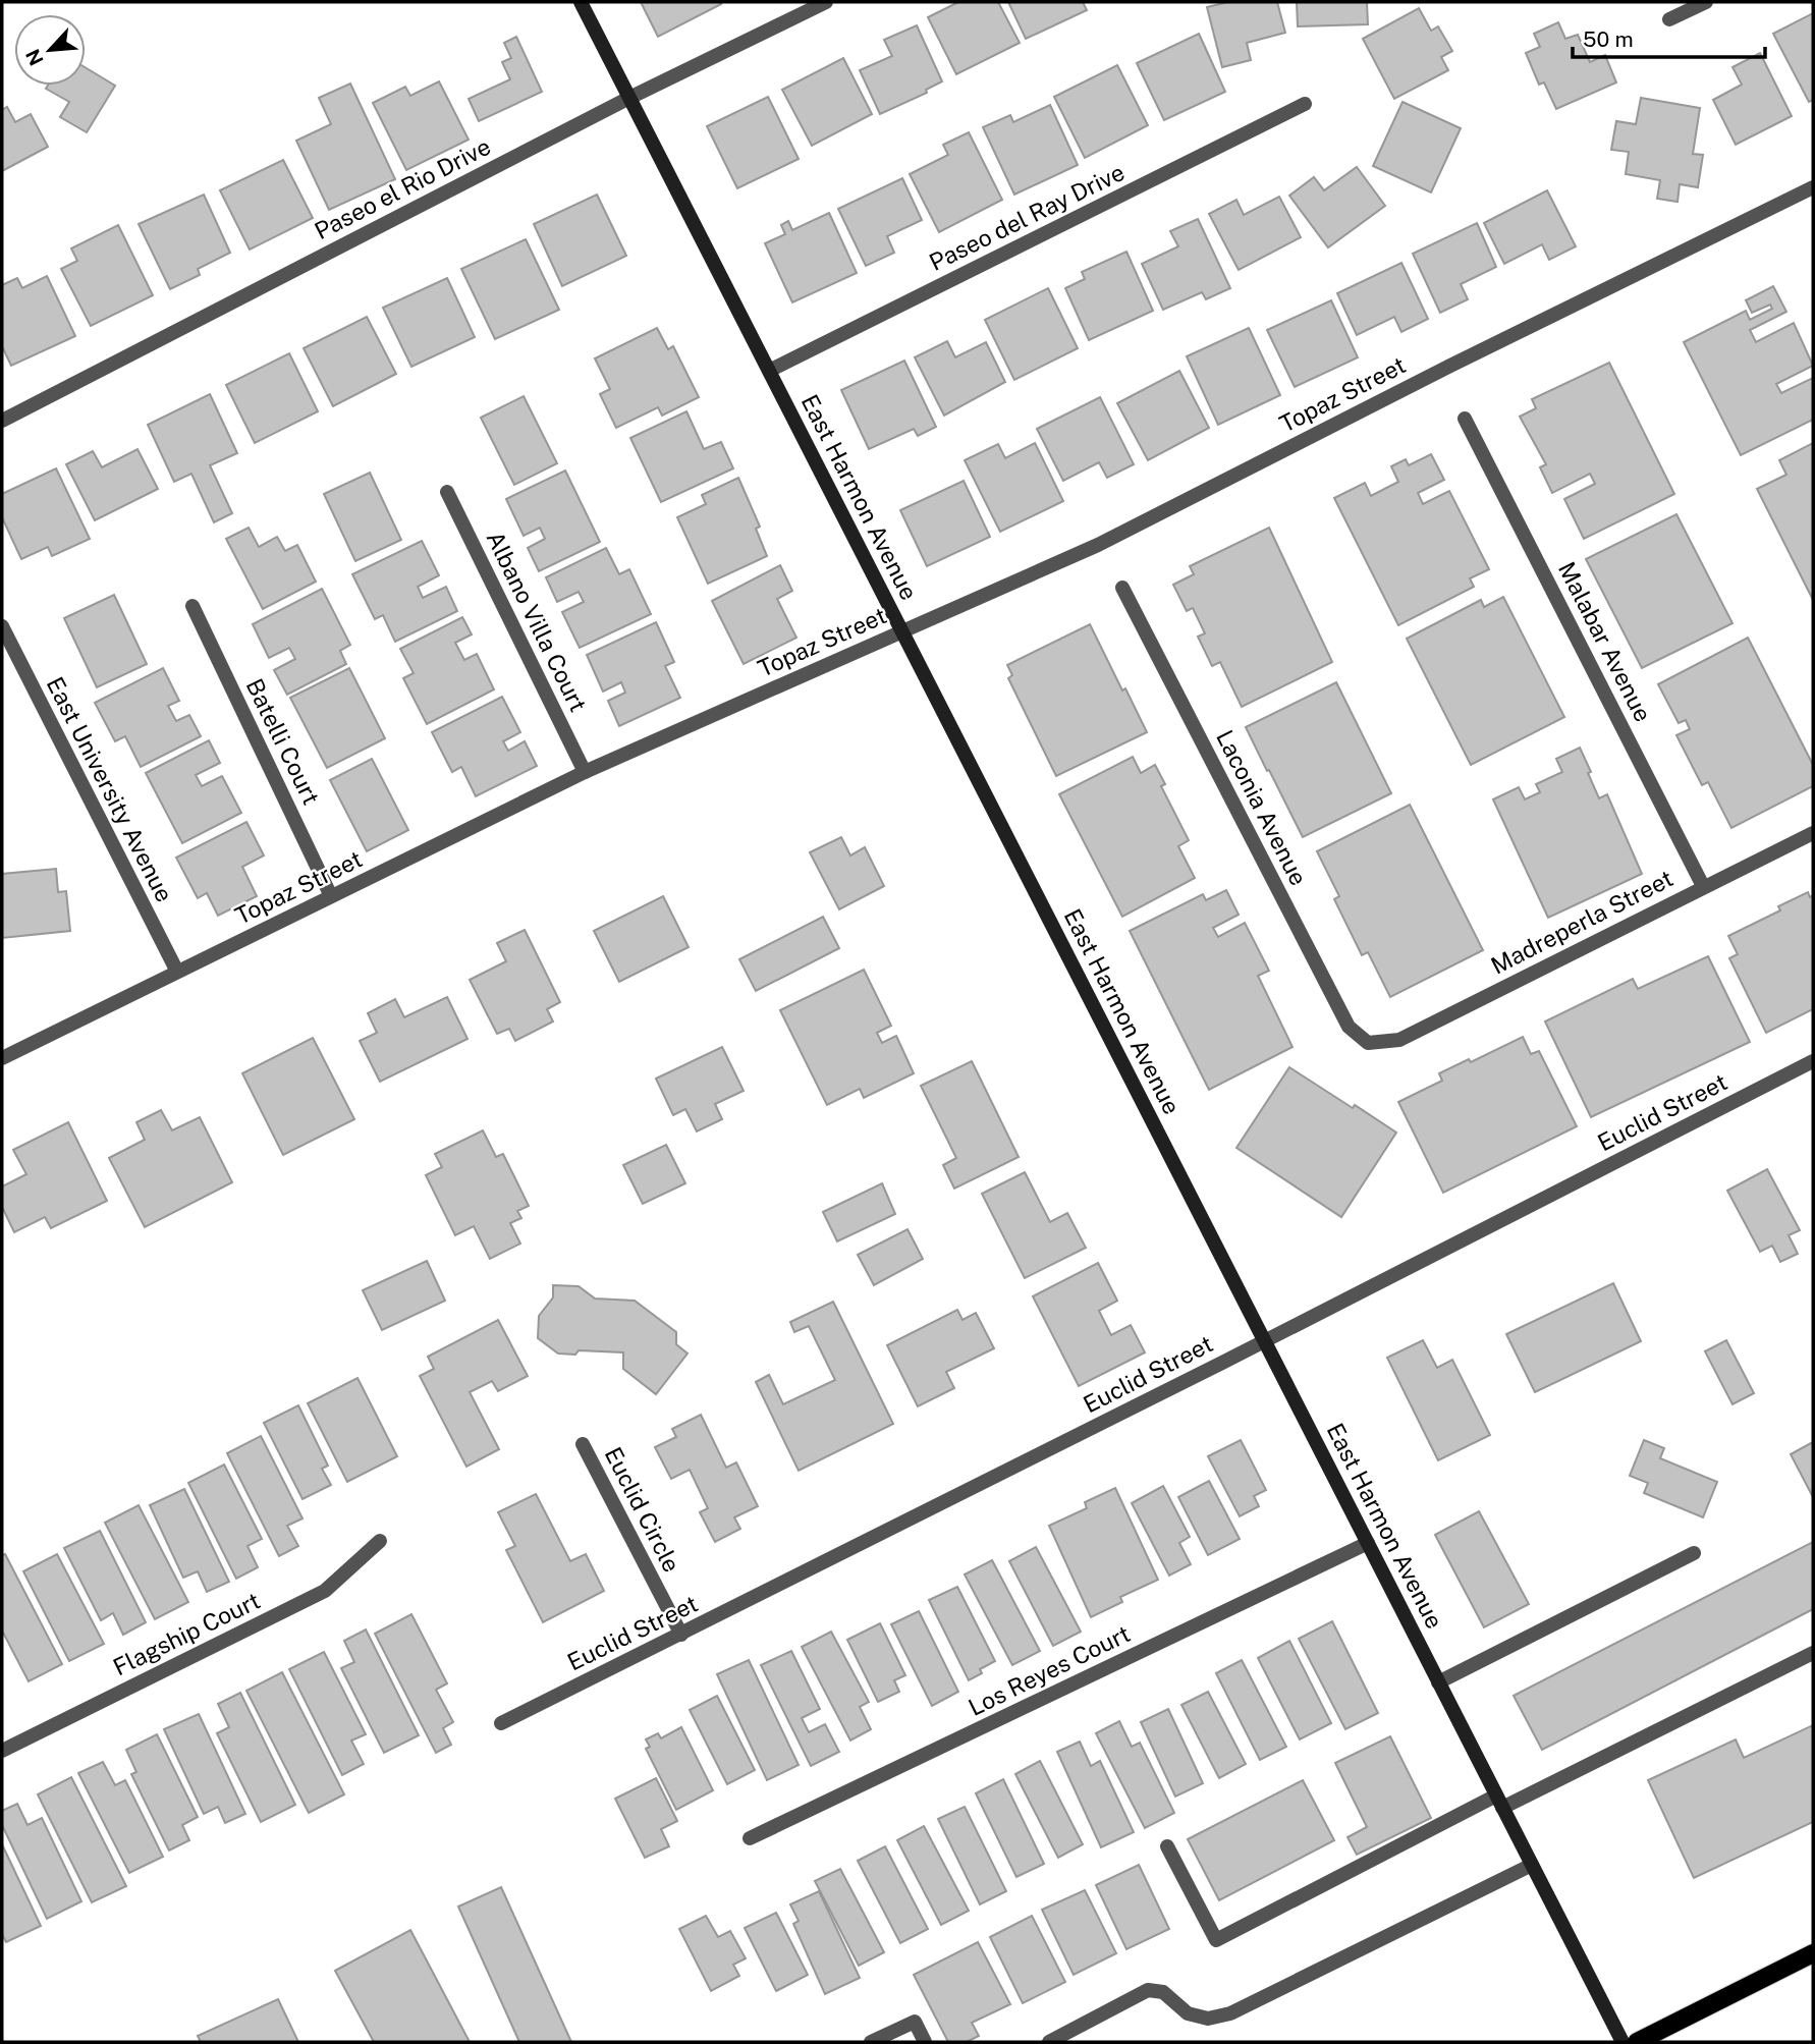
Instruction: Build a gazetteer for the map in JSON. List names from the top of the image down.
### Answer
{
  "streets": {
    "main road": ["East Harmon Avenue"],
    "street": [
      "Paseo el Rio Drive",
      "Paseo del Ray Drive",
      "Topaz Street",
      "Albano Villa Court",
      "Malabar Avenue",
      "Batelli Court",
      "East University Avenue",
      "Laconia Avenue",
      "Madreperla Street",
      "Euclid Street",
      "Euclid Circle",
      "Flagship Court",
      "Los Reyes Court"
    ]
  },
  "crossings": [
    ["Paseo el Rio Drive", "East Harmon Avenue"],
    ["Paseo del Ray Drive", "East Harmon Avenue"],
    ["Topaz Street", "East Harmon Avenue"],
    ["Topaz Street", "Albano Villa Court"],
    ["Topaz Street", "Batelli Court"],
    ["Topaz Street", "East University Avenue"],
    ["East Harmon Avenue", "Euclid Street"],
    ["East Harmon Avenue", "Los Reyes Court"],
    ["Malabar Avenue", "Madreperla Street"],
    ["Laconia Avenue", "Madreperla Street"],
    ["Euclid Street", "Euclid Circle"]
  ],
  "scale_bar": "50 m",
  "north": "bottom left"
}
